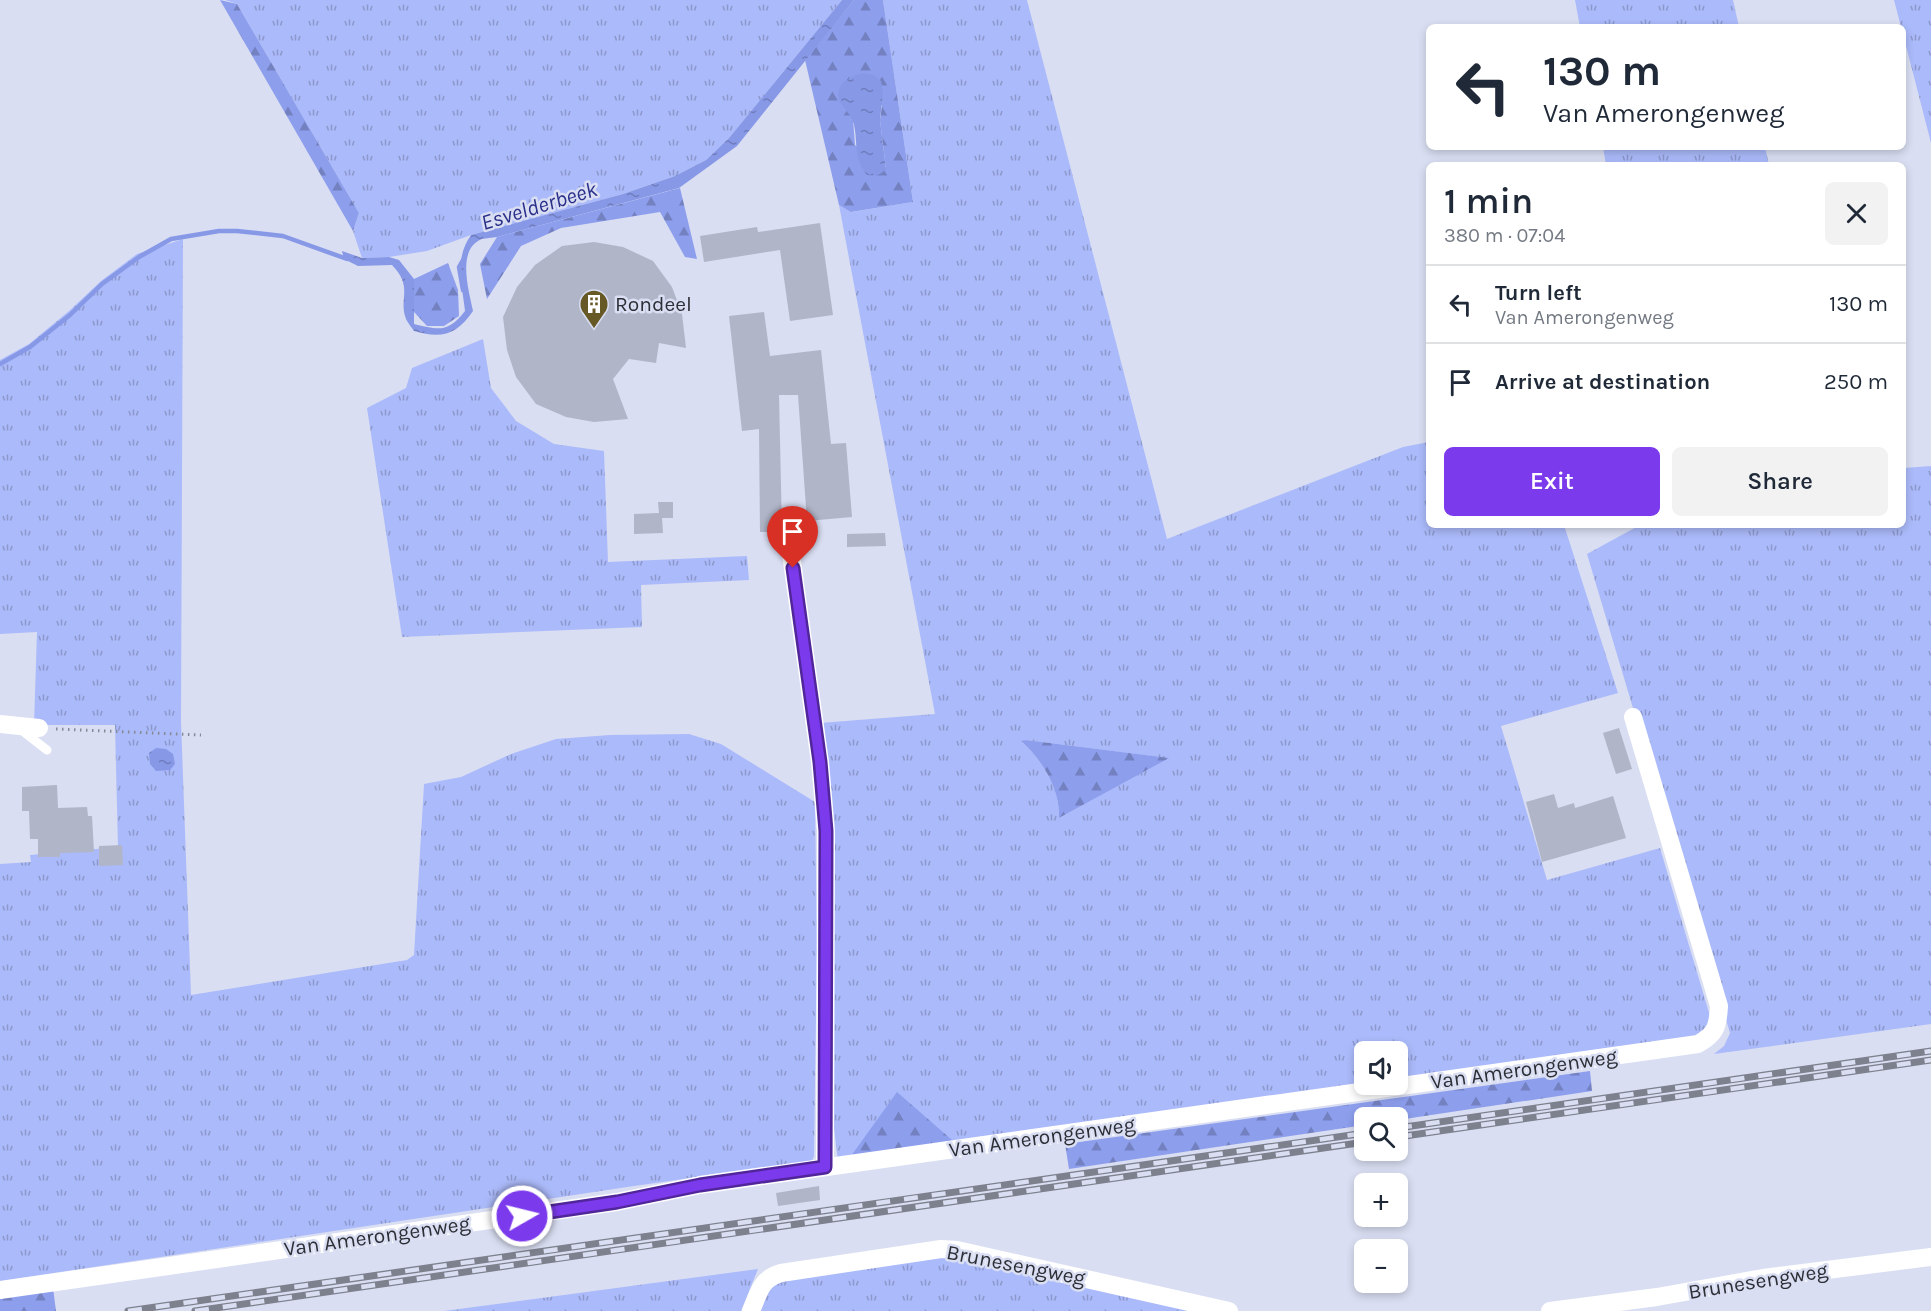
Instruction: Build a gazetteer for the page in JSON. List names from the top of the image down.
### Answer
{
  "streets": {
    "street": ["Van Amerongenweg", "Brunesengweg"]
  },
  "water": ["Esvelderbeek"],
  "places": {
    "building": ["Rondeel"]
  },
  "page": {
    "turn": ["130 m", "Van Amerongenweg"],
    "heading": ["1 min", "380 m · 07:04"],
    "list": [
      {
        "name": "Turn left",
        "note": "Van Amerongenweg",
        "value": "130 m"
      },
      {
        "name": "Arrive at destination",
        "value": "250 m"
      }
    ],
    "buttons": ["Exit", "Share"],
    "map_buttons": ["+", "−"]
  }
}
